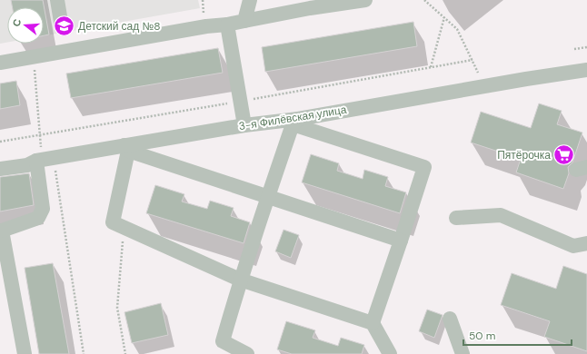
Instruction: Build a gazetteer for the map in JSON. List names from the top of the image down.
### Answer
{
  "streets": {
    "street": ["3-я Филёвская улица"]
  },
  "places": {
    "school or university": ["Детский сад №8"],
    "supermarket": ["Пятёрочка"]
  },
  "scale_bar": "50 m",
  "north": "left"
}
